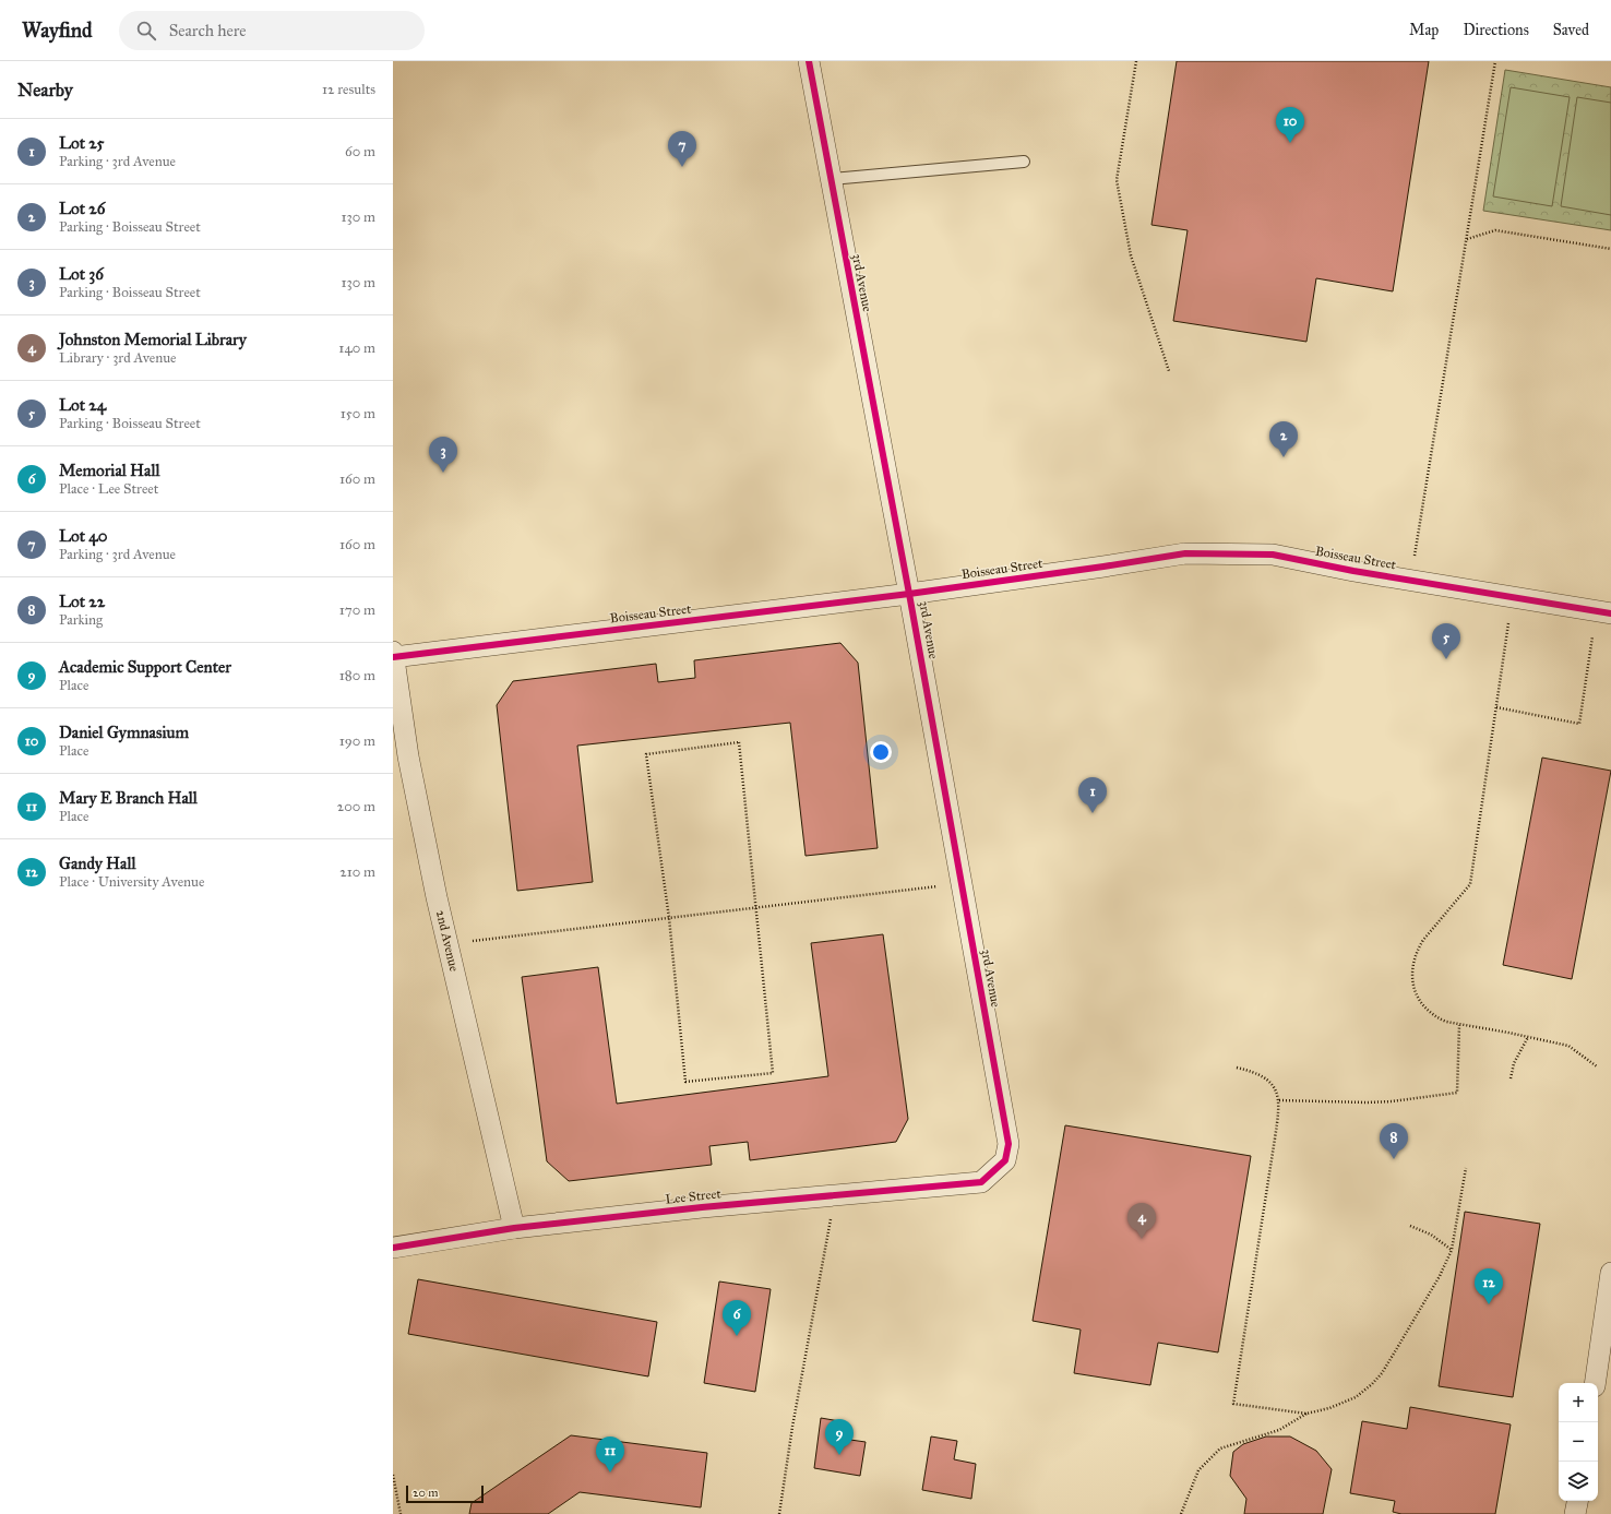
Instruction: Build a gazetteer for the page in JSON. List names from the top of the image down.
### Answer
{
  "streets": {
    "street": [
      "3rd Avenue",
      "Boisseau Street",
      "2nd Avenue",
      "Lee Street"
    ]
  },
  "crossings": [
    ["3rd Avenue", "Boisseau Street"],
    ["3rd Avenue", "Lee Street"],
    ["Boisseau Street", "2nd Avenue"],
    ["2nd Avenue", "Lee Street"]
  ],
  "scale_bar": "20 m",
  "page": {
    "header": "Wayfind",
    "search": "Search here",
    "nav": ["Map", "Directions", "Saved"],
    "heading": ["Nearby", "12 results"],
    "pins": [
      "10",
      "7",
      "2",
      "3",
      "5",
      "1",
      "8",
      "4",
      "12",
      "6",
      "9",
      "11"
    ],
    "list": [
      {
        "mark": "1",
        "name": "Lot 25",
        "note": "Parking · 3rd Avenue",
        "value": "60 m"
      },
      {
        "mark": "2",
        "name": "Lot 26",
        "note": "Parking · Boisseau Street",
        "value": "130 m"
      },
      {
        "mark": "3",
        "name": "Lot 36",
        "note": "Parking · Boisseau Street",
        "value": "130 m"
      },
      {
        "mark": "4",
        "name": "Johnston Memorial Library",
        "note": "Library · 3rd Avenue",
        "value": "140 m"
      },
      {
        "mark": "5",
        "name": "Lot 24",
        "note": "Parking · Boisseau Street",
        "value": "150 m"
      },
      {
        "mark": "6",
        "name": "Memorial Hall",
        "note": "Place · Lee Street",
        "value": "160 m"
      },
      {
        "mark": "7",
        "name": "Lot 40",
        "note": "Parking · 3rd Avenue",
        "value": "160 m"
      },
      {
        "mark": "8",
        "name": "Lot 22",
        "note": "Parking",
        "value": "170 m"
      },
      {
        "mark": "9",
        "name": "Academic Support Center",
        "note": "Place",
        "value": "180 m"
      },
      {
        "mark": "10",
        "name": "Daniel Gymnasium",
        "note": "Place",
        "value": "190 m"
      },
      {
        "mark": "11",
        "name": "Mary E Branch Hall",
        "note": "Place",
        "value": "200 m"
      },
      {
        "mark": "12",
        "name": "Gandy Hall",
        "note": "Place · University Avenue",
        "value": "210 m"
      }
    ],
    "map_buttons": ["+", "−"],
    "scale": "20 m"
  }
}
